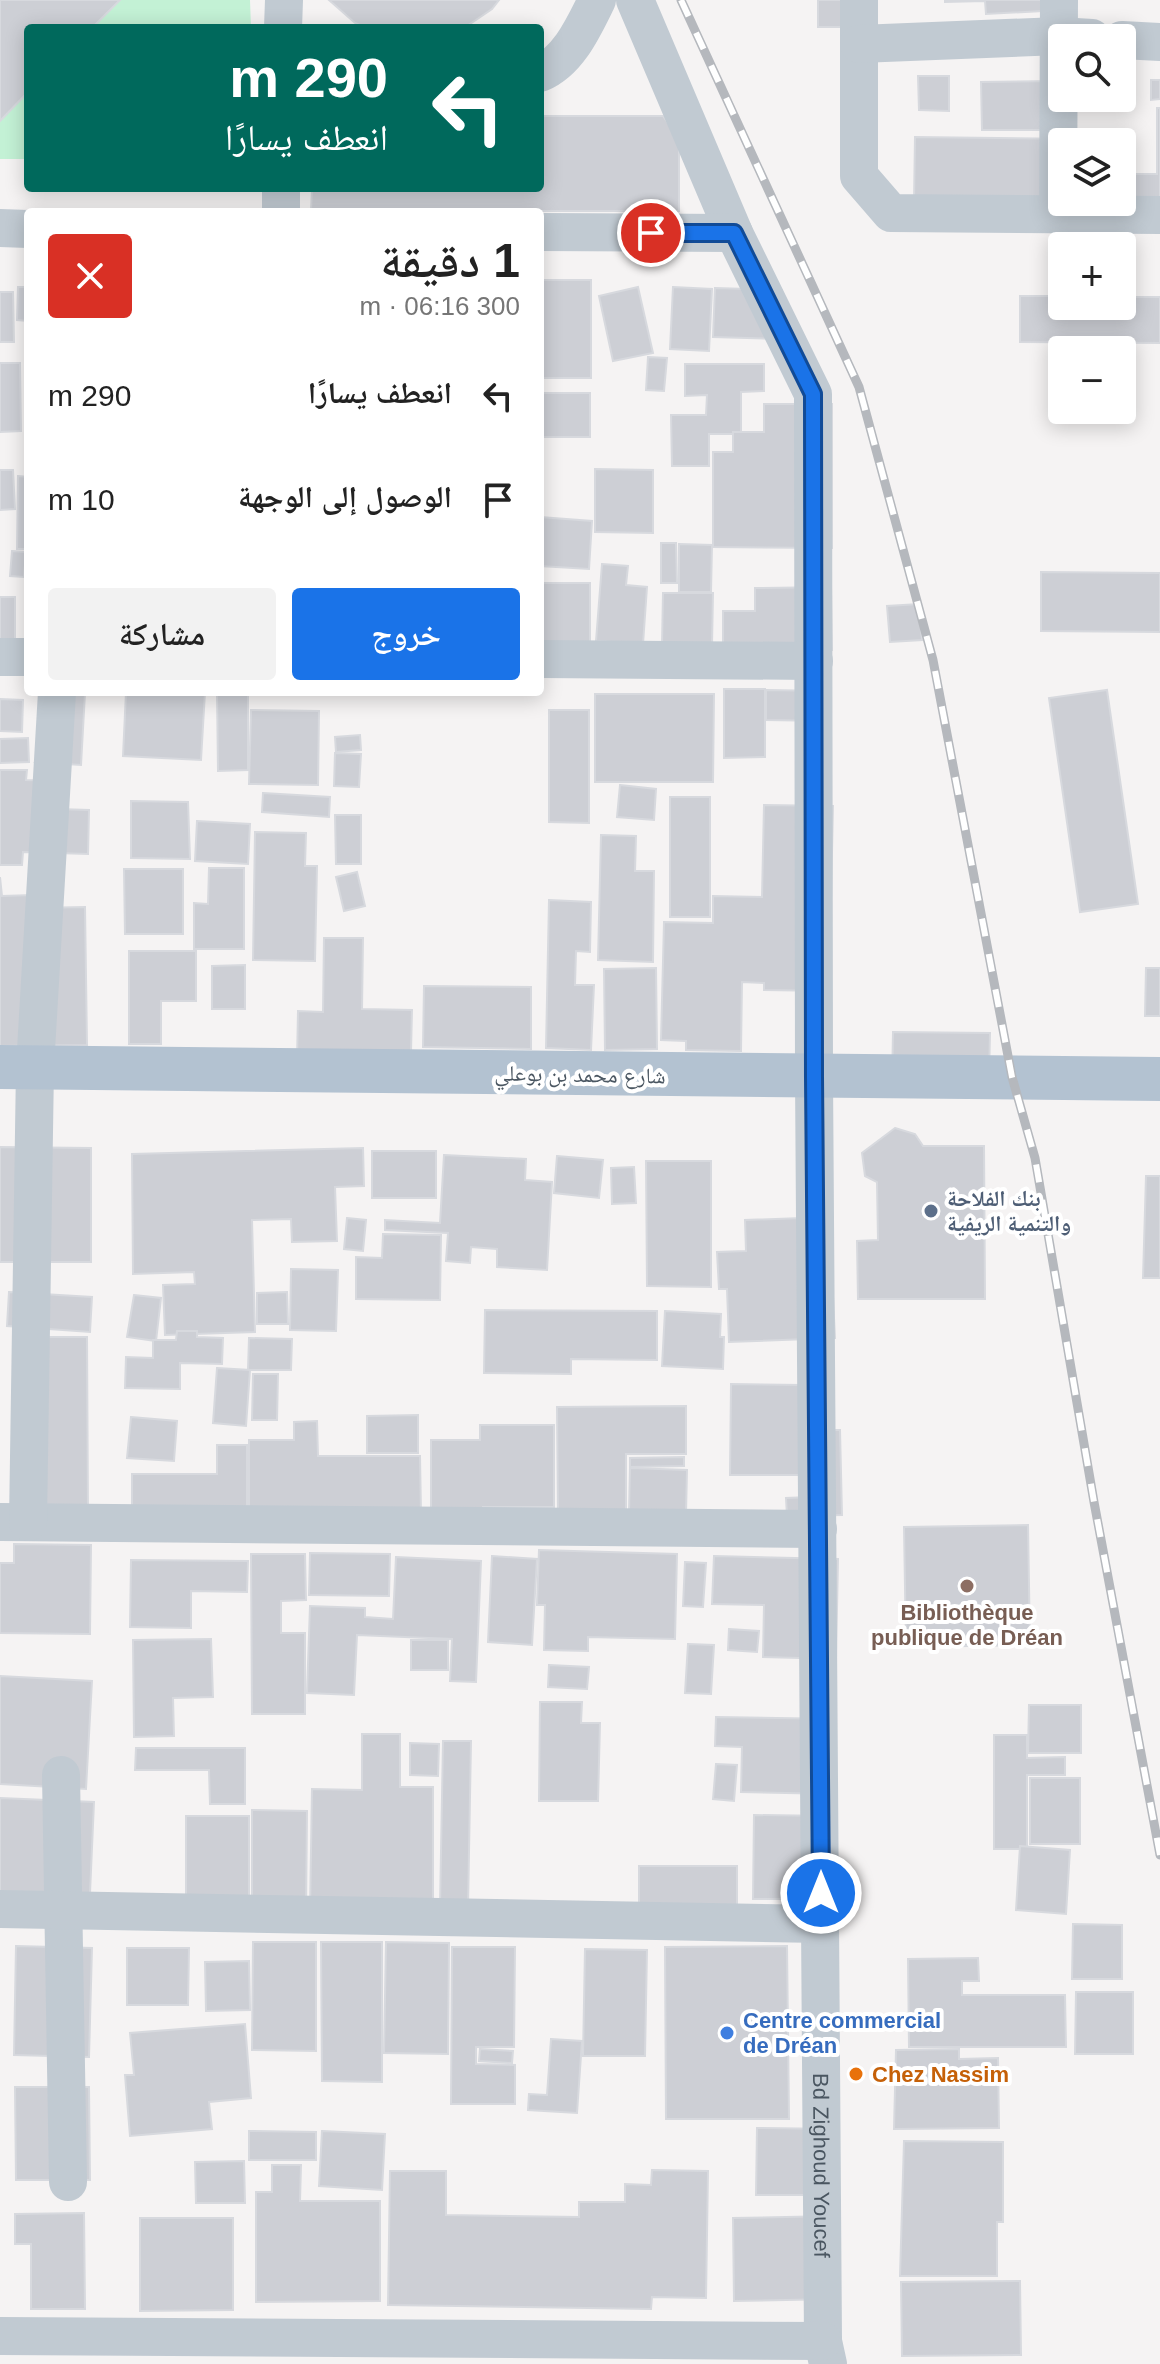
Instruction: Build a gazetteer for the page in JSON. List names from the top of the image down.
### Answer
{
  "streets": {
    "main road": ["شارع محمد بن بوعلي"],
    "street": ["Bd Zighoud Youcef"]
  },
  "crossings": [
    ["شارع محمد بن بوعلي", "Bd Zighoud Youcef"]
  ],
  "places": [
    "بنك الفلاحة والتنمية الريفية",
    "Bibliothèque publique de Dréan",
    "Centre commercial de Dréan",
    "Chez Nassim"
  ],
  "page": {
    "map_buttons": ["+", "−"],
    "turn": ["290 m", "انعطف يسارًا"],
    "heading": ["1 دقيقة", "300 m · 06:16"],
    "list": [
      {
        "name": "انعطف يسارًا",
        "value": "290 m"
      },
      {
        "name": "الوصول إلى الوجهة",
        "value": "10 m"
      }
    ],
    "buttons": ["خروج", "مشاركة"]
  }
}
